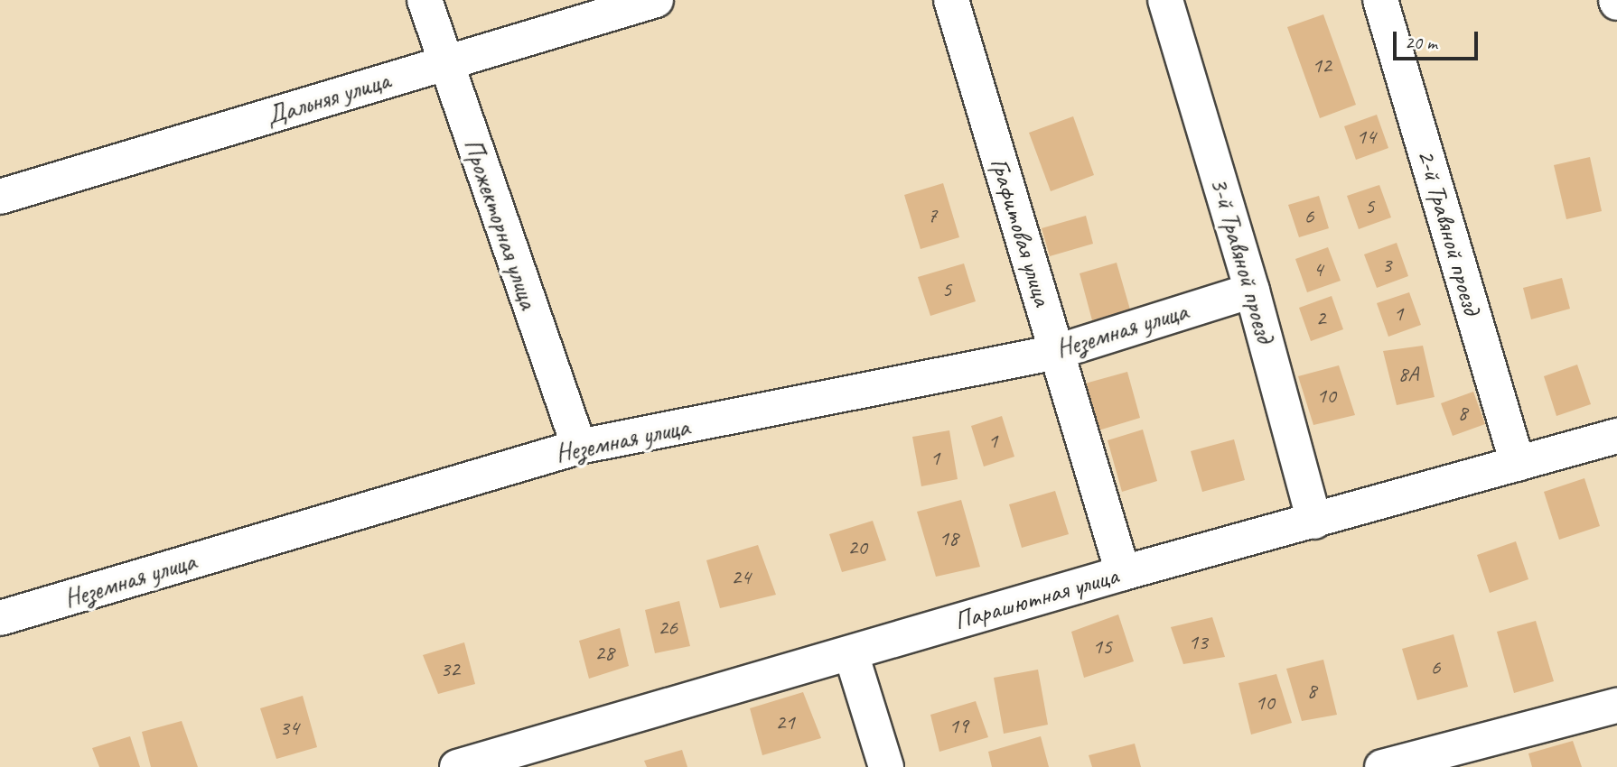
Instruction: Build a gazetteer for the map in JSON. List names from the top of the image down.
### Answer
{
  "streets": {
    "street": [
      "Дальняя улица",
      "Прожекторная улица",
      "Графитовая улица",
      "2-й Травяной проезд",
      "3-й Травяной проезд",
      "Неземная улица",
      "Парашютная улица"
    ]
  },
  "crossings": [
    ["Дальняя улица", "Прожекторная улица"],
    ["Прожекторная улица", "Неземная улица"],
    ["Графитовая улица", "Неземная улица"],
    ["Графитовая улица", "Парашютная улица"],
    ["2-й Травяной проезд", "Парашютная улица"],
    ["3-й Травяной проезд", "Неземная улица"],
    ["3-й Травяной проезд", "Парашютная улица"]
  ],
  "house_numbers": [
    "12",
    "14",
    "5",
    "7",
    "6",
    "3",
    "4",
    "5",
    "1",
    "2",
    "8А",
    "10",
    "8",
    "1",
    "1",
    "18",
    "20",
    "24",
    "26",
    "13",
    "15",
    "28",
    "6",
    "32",
    "8",
    "10",
    "21",
    "19",
    "34"
  ],
  "scale_bar": "20 m"
}
